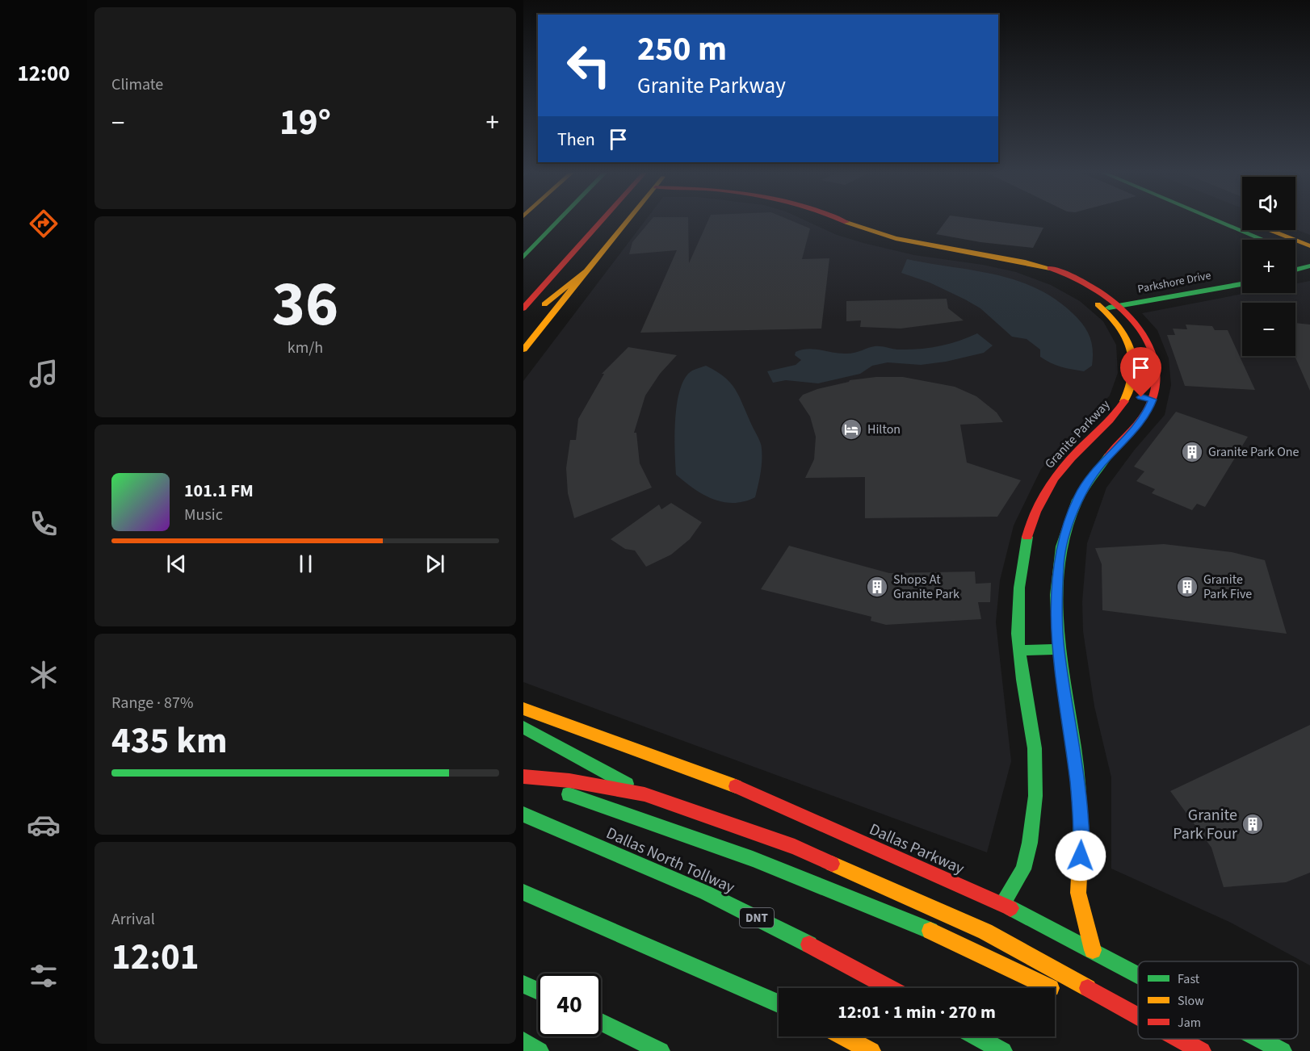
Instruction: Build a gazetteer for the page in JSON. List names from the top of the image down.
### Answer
{
  "streets": {
    "main road": [
      "Parkshore Drive",
      "Granite Parkway",
      "Dallas Parkway",
      "Dallas North Tollway",
      "DNT"
    ]
  },
  "crossings": [
    ["Parkshore Drive", "Granite Parkway"],
    ["Granite Parkway", "Dallas Parkway"]
  ],
  "places": {
    "hotel": ["Hilton"],
    "building": [
      "Granite Park One",
      "Shops At Granite Park",
      "Granite Park Five",
      "Granite Park Four"
    ]
  },
  "legend": ["Fast", "Slow", "Jam"],
  "page": {
    "tabs": "12:00",
    "tile": [
      "Climate",
      ["36", "km/h"],
      ["Range · 87%", "435 km"],
      ["Arrival", "12:01"]
    ],
    "turn": ["250 m", "Granite Parkway"],
    "heat": ["−", "19°", "+"],
    "then": "Then",
    "map_buttons": ["+", "−"],
    "song": ["101.1 FM", "Music"],
    "limit": "40",
    "trip": "12:01 · 1 min · 270 m"
  }
}
